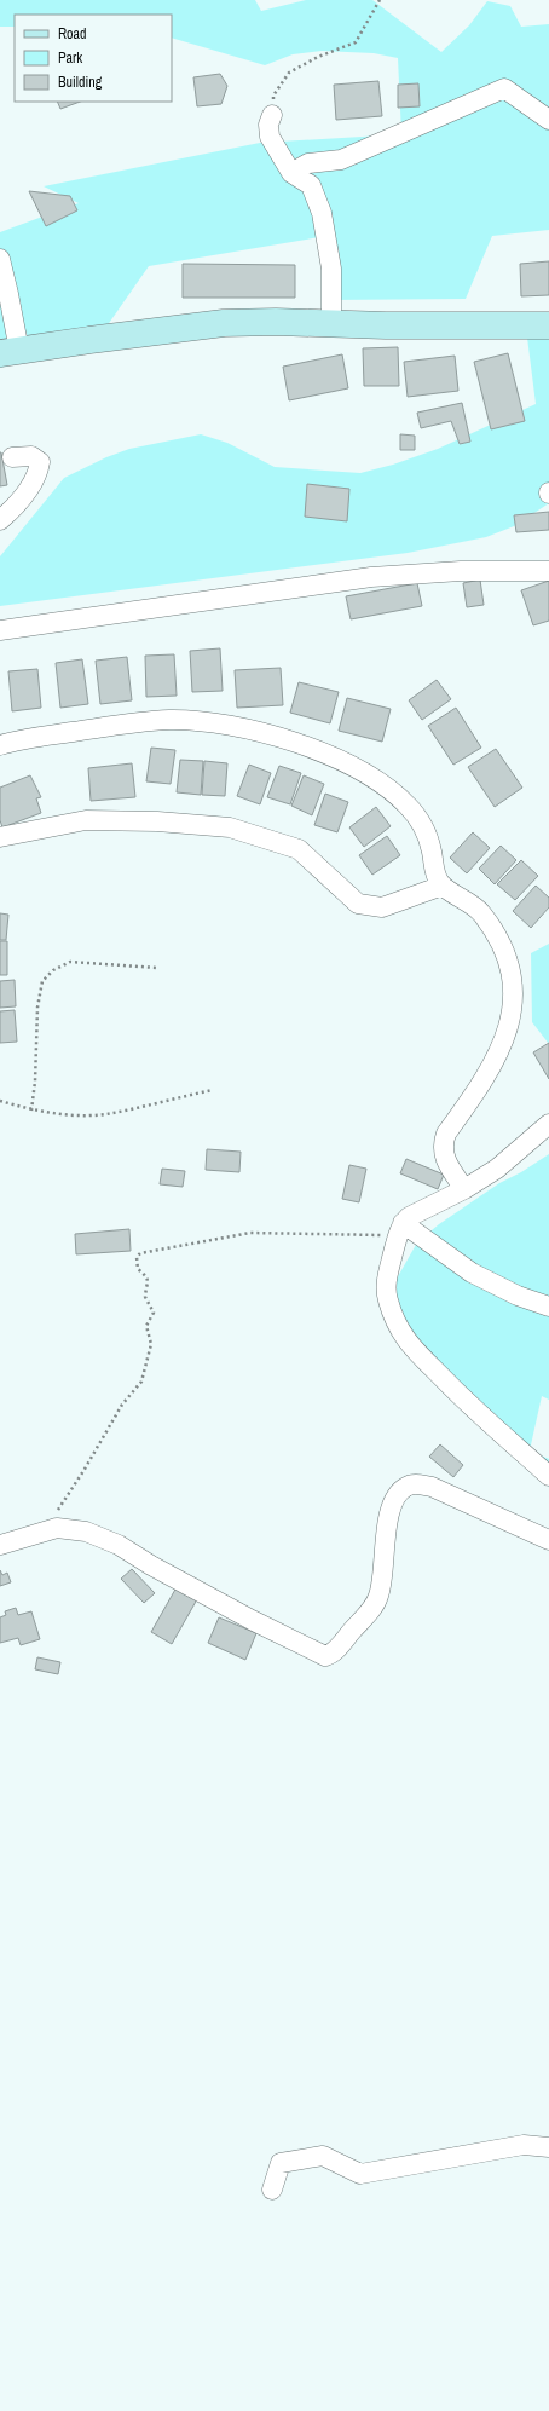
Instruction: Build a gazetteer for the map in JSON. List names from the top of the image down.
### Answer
{
  "legend": ["Road", "Park", "Building"]
}
